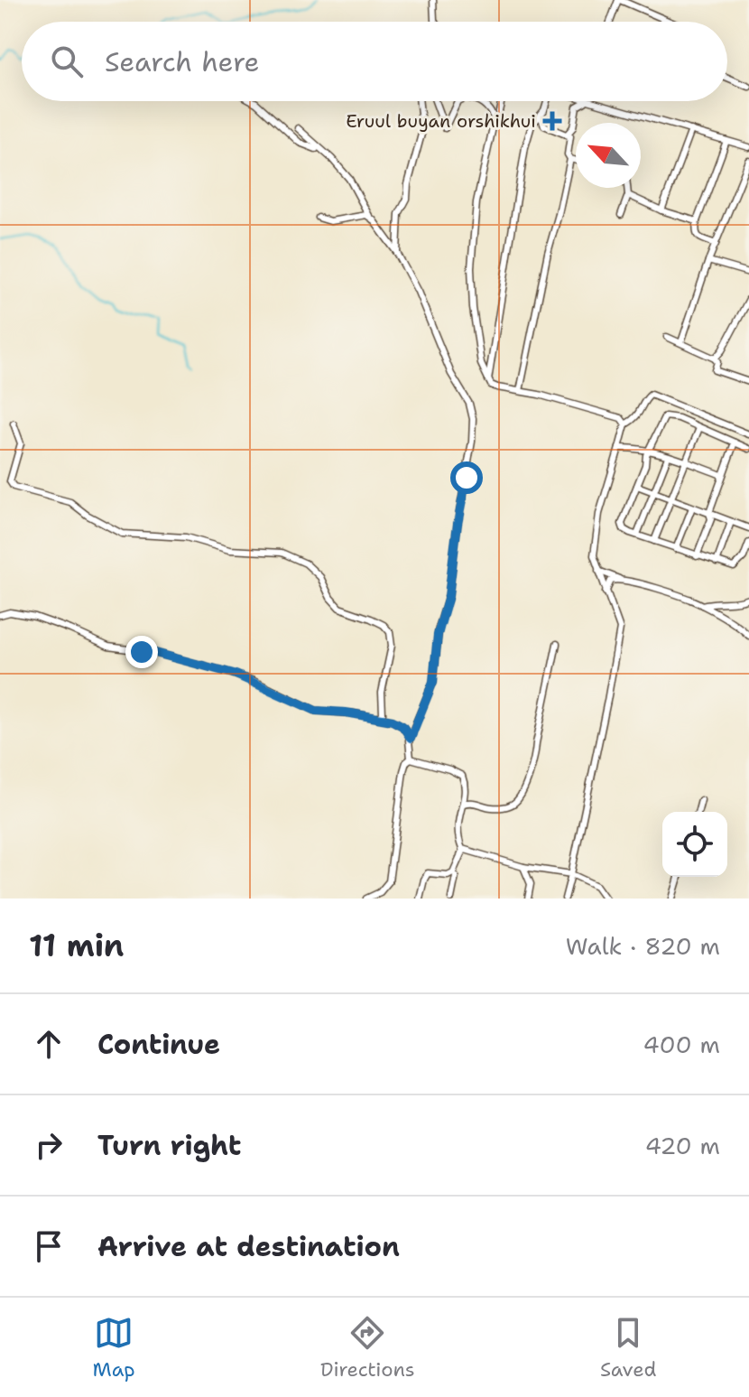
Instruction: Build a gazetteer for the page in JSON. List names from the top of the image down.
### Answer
{
  "places": {
    "health": ["Eruul buyan orshikhui"]
  },
  "north": "top left",
  "page": {
    "search": "Search here",
    "heading": ["11 min", "Walk · 820 m"],
    "list": [
      ["Continue", "400 m"],
      ["Turn right", "420 m"],
      "Arrive at destination"
    ],
    "nav": ["Map", "Directions", "Saved"]
  }
}
